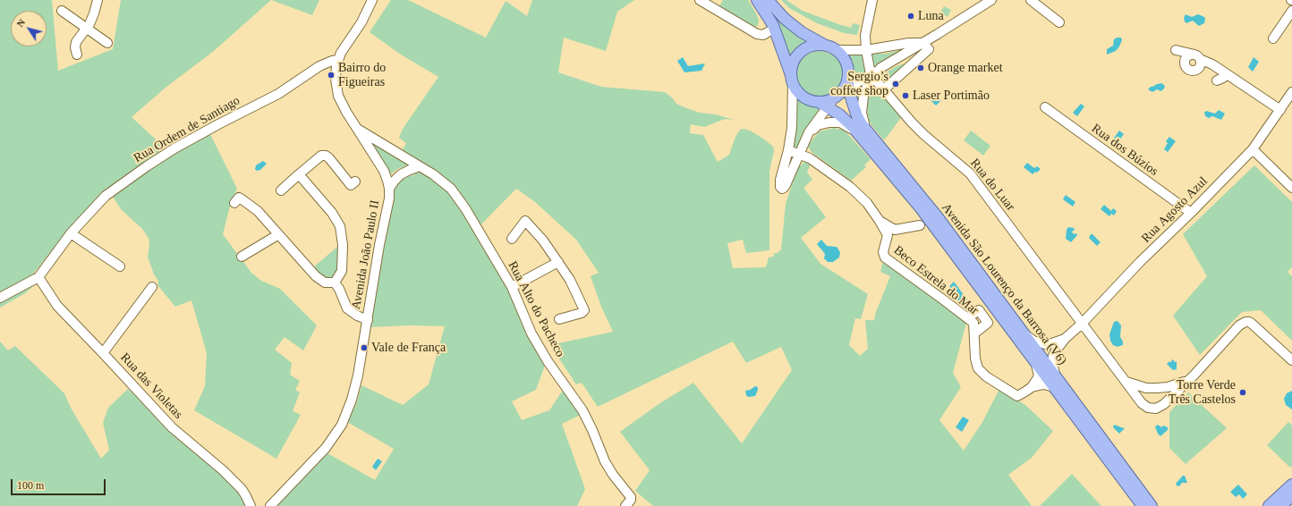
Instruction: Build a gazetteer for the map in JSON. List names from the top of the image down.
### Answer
{
  "streets": {
    "main road": ["Avenida São Lourenço da Barrosa (V6)"],
    "street": [
      "Rua Ordem de Santiago",
      "Rua dos Búzios",
      "Rua do Luar",
      "Rua Agosto Azul",
      "Avenida João Paulo II",
      "Beco Estrela do Mar",
      "Rua Alto do Pacheco",
      "Rua das Violetas"
    ]
  },
  "crossings": [
    ["Rua Ordem de Santiago", "Avenida João Paulo II"],
    ["Rua Ordem de Santiago", "Rua das Violetas"],
    ["Rua dos Búzios", "Rua Agosto Azul"],
    ["Rua do Luar", "Rua Agosto Azul"],
    ["Rua Agosto Azul", "Avenida São Lourenço da Barrosa (V6)"],
    ["Avenida João Paulo II", "Rua Alto do Pacheco"]
  ],
  "places": [
    "Luna",
    "Orange market",
    "Bairro do Figueiras",
    "Sergio’s coffee shop",
    "Laser Portimão",
    "Vale de França",
    "Torre Verde Três Castelos"
  ],
  "scale_bar": "100 m",
  "north": "top left"
}
